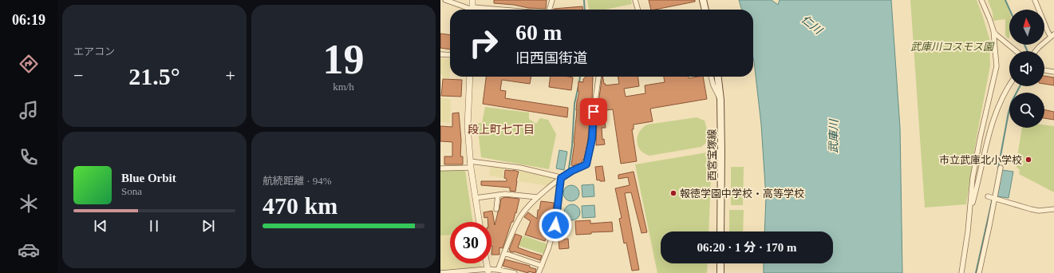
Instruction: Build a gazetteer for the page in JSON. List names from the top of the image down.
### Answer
{
  "streets": {
    "main road": ["西宮宝塚線"]
  },
  "districts": ["段上町七丁目"],
  "water": ["仁川", "武庫川"],
  "parks": ["武庫川コスモス園"],
  "places": ["市立武庫北小学校", "報徳学園中学校・高等学校"],
  "north": "top",
  "page": {
    "tabs": "06:19",
    "tile": [
      "エアコン",
      ["19", "km/h"],
      ["航続距離 · 94%", "470 km"]
    ],
    "turn": ["60 m", "旧西国街道"],
    "heat": ["−", "21.5°", "+"],
    "song": ["Blue Orbit", "Sona"],
    "limit": "30",
    "trip": "06:20 · 1 分 · 170 m"
  }
}
